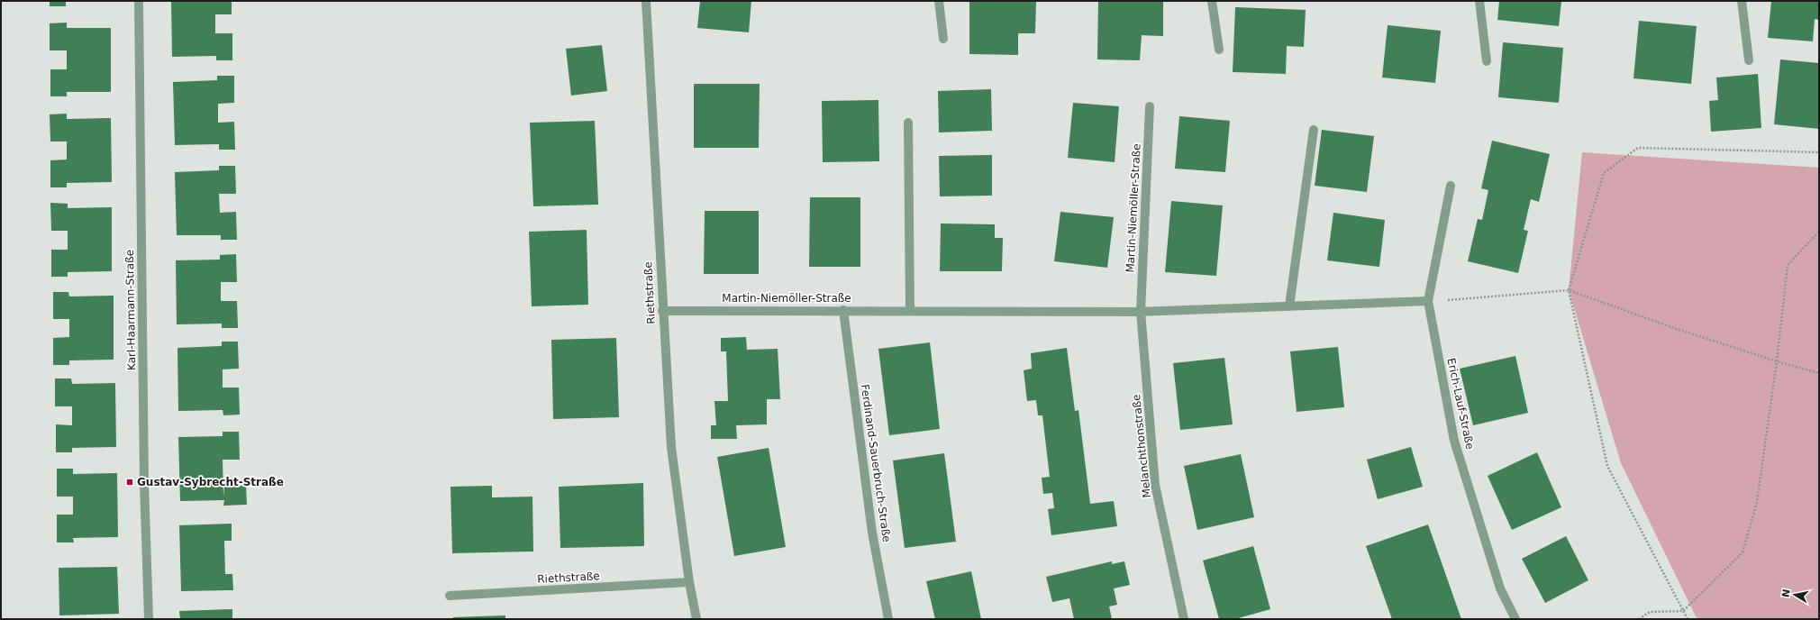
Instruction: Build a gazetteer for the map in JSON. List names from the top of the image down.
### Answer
{
  "streets": {
    "street": [
      "Martin-Niemöller-Straße",
      "Riethstraße",
      "Karl-Haarmann-Straße",
      "Erich-Lauf-Straße",
      "Melanchthonstraße",
      "Ferdinand-Sauerbruch-Straße"
    ]
  },
  "crossings": [
    ["Martin-Niemöller-Straße", "Riethstraße"],
    ["Martin-Niemöller-Straße", "Erich-Lauf-Straße"],
    ["Martin-Niemöller-Straße", "Melanchthonstraße"],
    ["Martin-Niemöller-Straße", "Ferdinand-Sauerbruch-Straße"]
  ],
  "places": {
    "transit": ["Gustav-Sybrecht-Straße"]
  },
  "north": "left"
}
